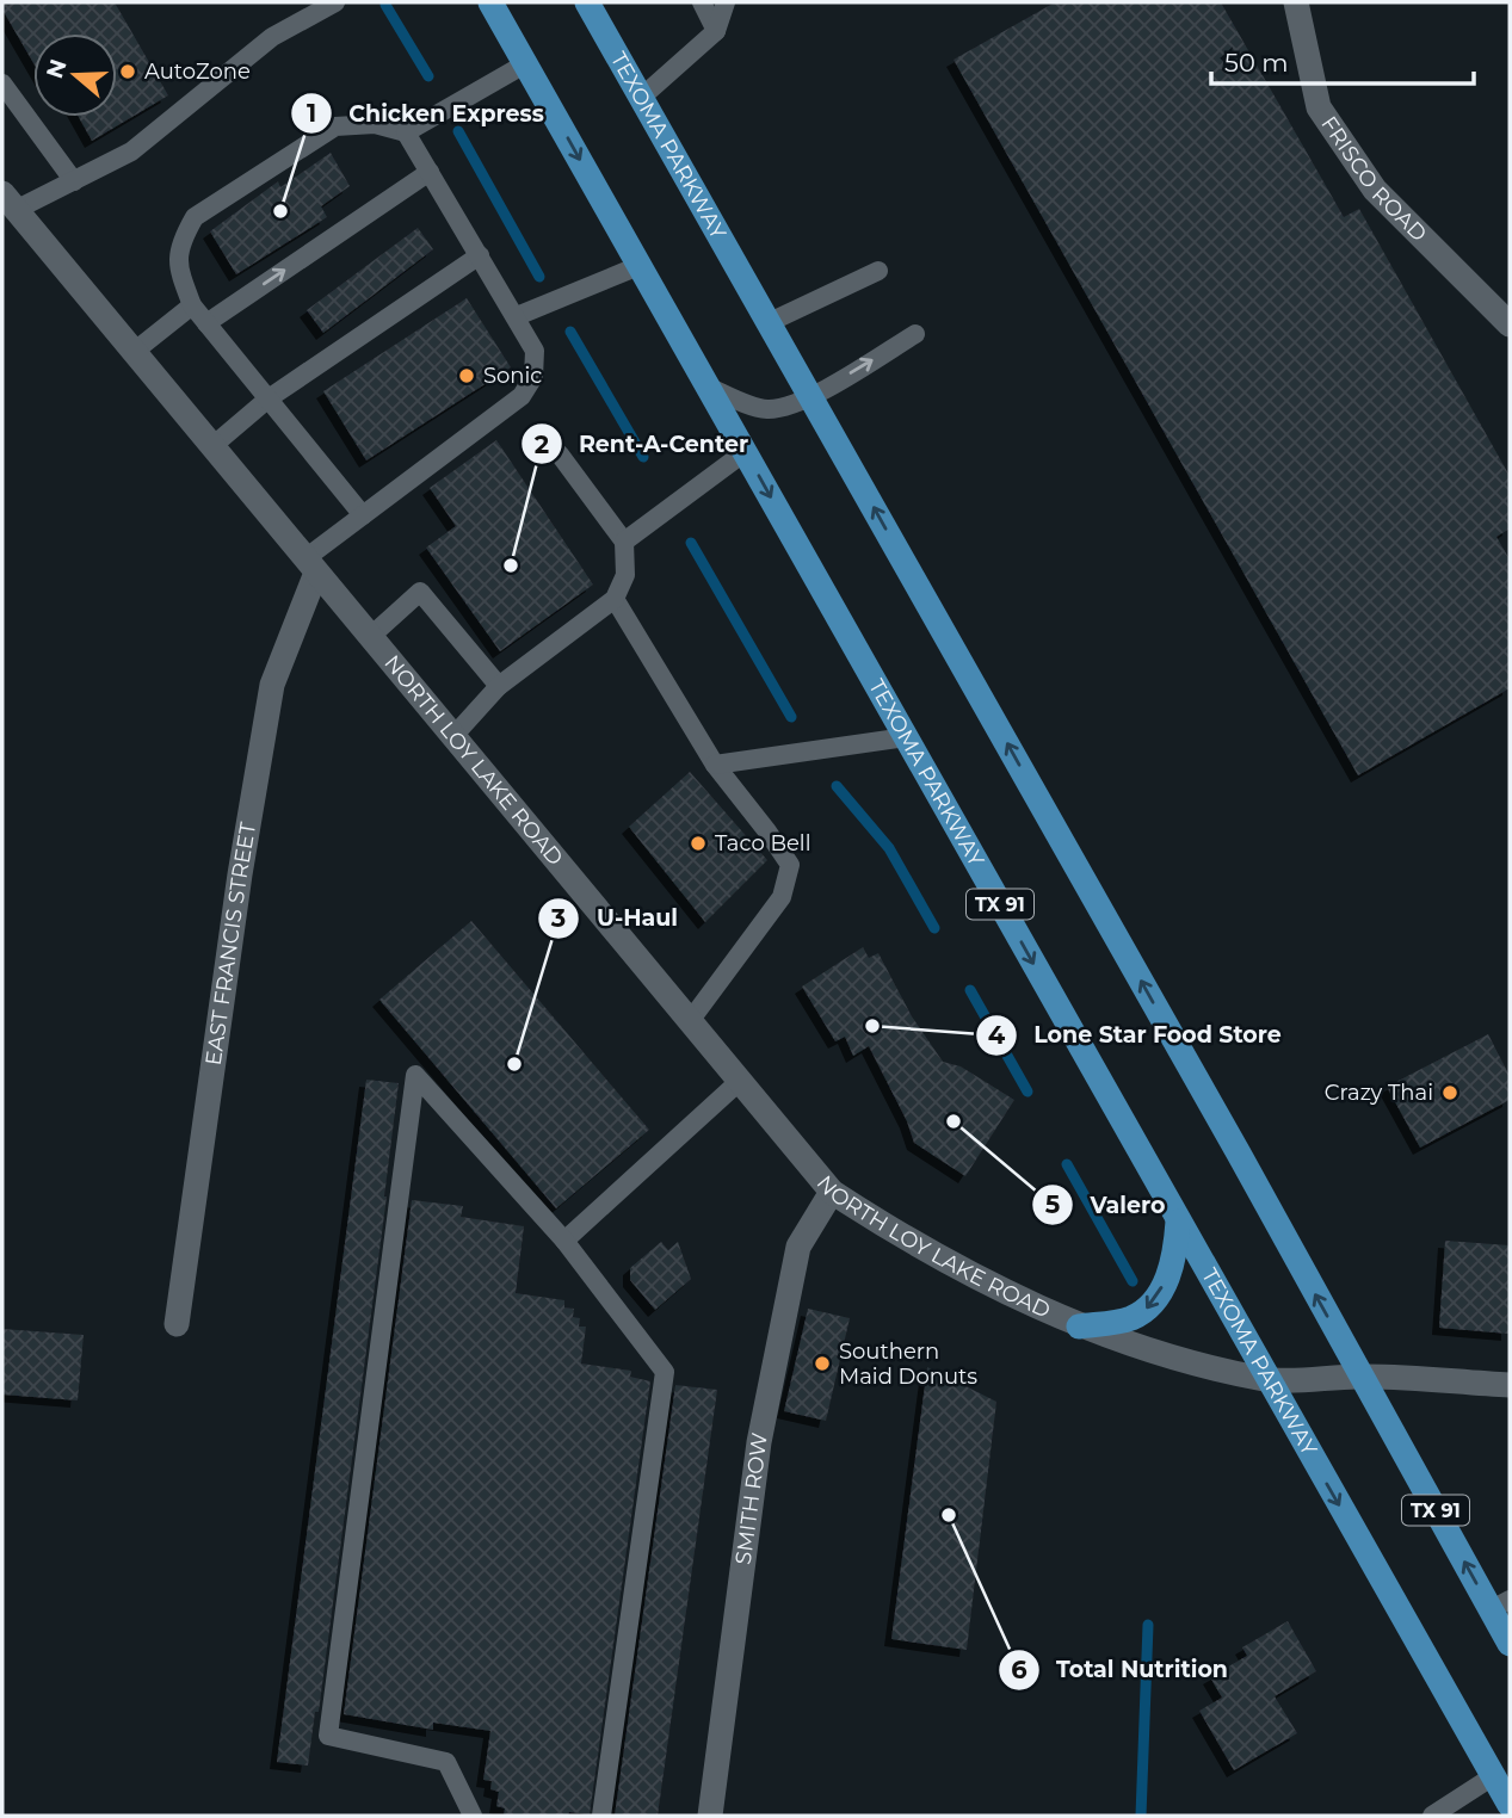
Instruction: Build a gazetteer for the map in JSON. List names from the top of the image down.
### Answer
{
  "streets": {
    "main road": ["TEXOMA PARKWAY", "TX 91"],
    "street": [
      "FRISCO ROAD",
      "NORTH LOY LAKE ROAD",
      "EAST FRANCIS STREET",
      "SMITH ROW"
    ]
  },
  "crossings": [
    ["TEXOMA PARKWAY", "NORTH LOY LAKE ROAD"],
    ["NORTH LOY LAKE ROAD", "EAST FRANCIS STREET"],
    ["NORTH LOY LAKE ROAD", "SMITH ROW"]
  ],
  "places": [
    "AutoZone",
    "Chicken Express",
    "Sonic",
    "Rent-A-Center",
    "Taco Bell",
    "Lone Star Food Store",
    "U-Haul",
    "Crazy Thai",
    "Valero",
    "Southern Maid Donuts",
    "Total Nutrition"
  ],
  "scale_bar": "50 m",
  "north": "left"
}
